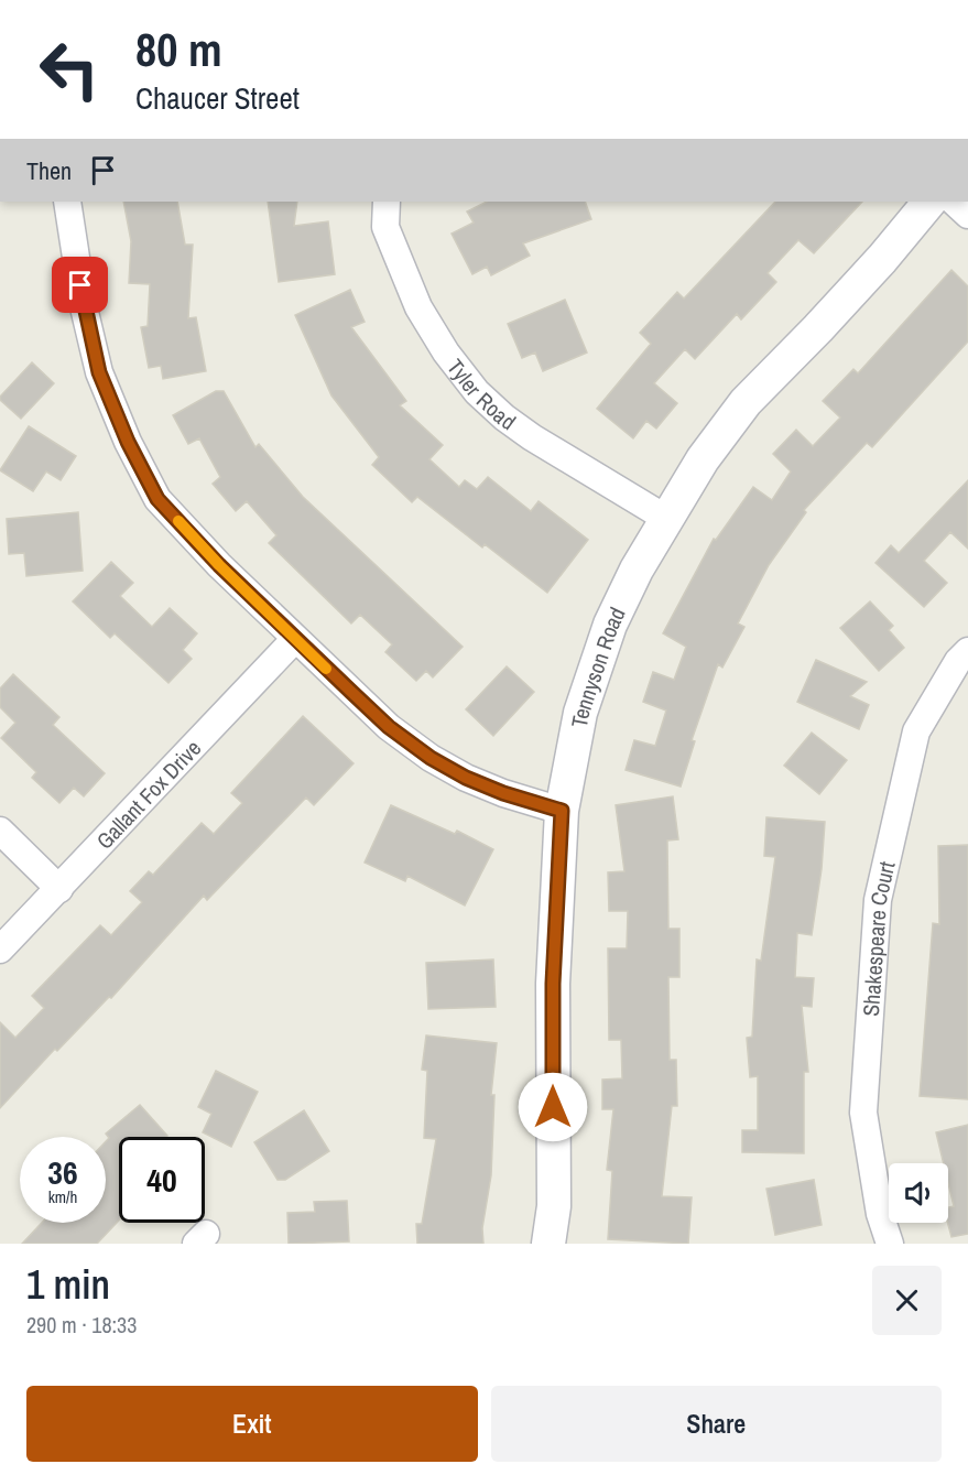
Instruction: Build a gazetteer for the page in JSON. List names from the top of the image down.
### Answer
{
  "streets": {
    "street": [
      "Tyler Road",
      "Tennyson Road",
      "Gallant Fox Drive",
      "Shakespeare Court"
    ]
  },
  "crossings": [
    ["Tyler Road", "Tennyson Road"]
  ],
  "page": {
    "turn": ["80 m", "Chaucer Street"],
    "then": "Then",
    "speed": "36 km/h",
    "limit": "40",
    "heading": ["1 min", "290 m · 18:33"],
    "buttons": ["Exit", "Share"]
  }
}
